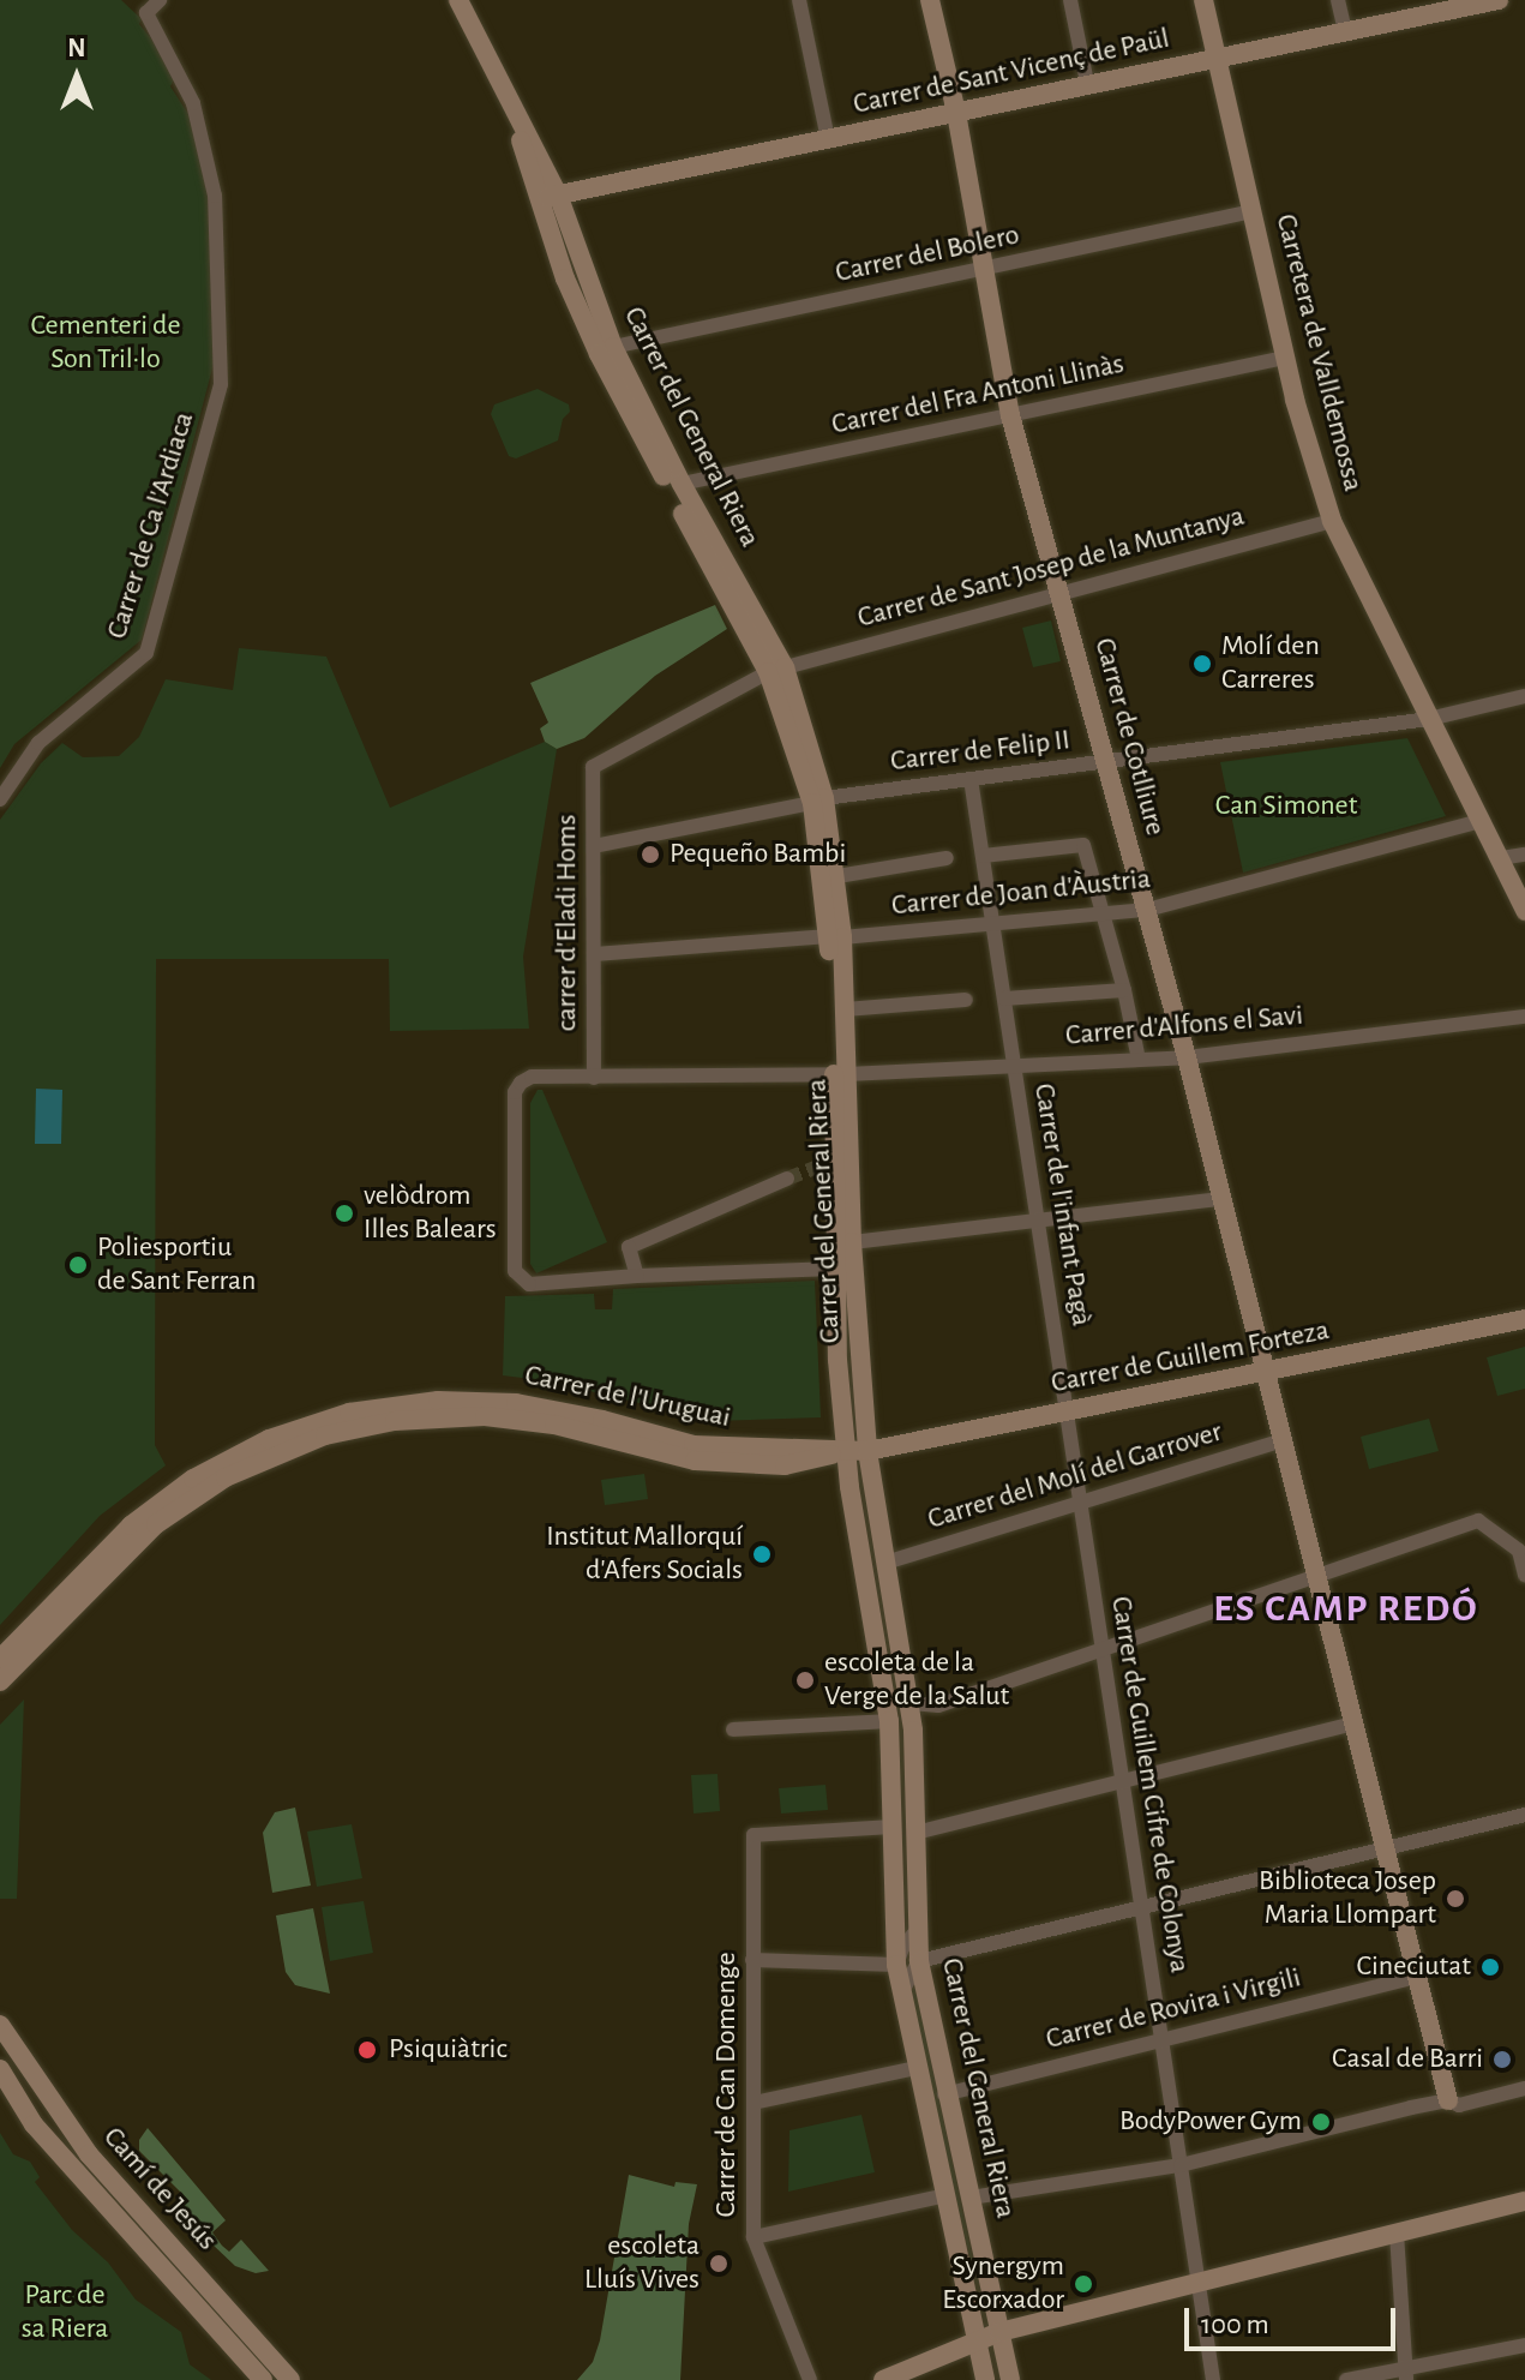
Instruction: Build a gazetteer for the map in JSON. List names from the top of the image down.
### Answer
{
  "streets": {
    "main road": [
      "Carrer de Sant Vicenç de Paül",
      "Carretera de Valldemossa",
      "Carrer del General Riera",
      "Carrer de Cotlliure",
      "Carrer de Guillem Forteza",
      "Carrer de l'Uruguai",
      "Camí de Jesús"
    ],
    "street": [
      "Carrer del Bolero",
      "Carrer del Fra Antoni Llinàs",
      "Carrer de Ca l'Ardiaca",
      "Carrer de Sant Josep de la Muntanya",
      "Carrer de Felip II",
      "Carrer de Joan d'Àustria",
      "carrer d'Eladi Homs",
      "Carrer d'Alfons el Savi",
      "Carrer de l'infant Pagà",
      "Carrer del Molí del Garrover",
      "Carrer de Guillem Cifre de Colonya",
      "Carrer de Rovira i Virgili",
      "Carrer de Can Domenge"
    ]
  },
  "crossings": [
    ["Carrer de Sant Vicenç de Paül", "Carretera de Valldemossa"],
    ["Carrer de Sant Vicenç de Paül", "Carrer del General Riera"],
    ["Carrer de Sant Vicenç de Paül", "Carrer de Cotlliure"],
    ["Carrer del Bolero", "Carretera de Valldemossa"],
    ["Carrer del Bolero", "Carrer del General Riera"],
    ["Carrer del Bolero", "Carrer de Cotlliure"],
    ["Carretera de Valldemossa", "Carrer del Fra Antoni Llinàs"],
    ["Carretera de Valldemossa", "Carrer de Sant Josep de la Muntanya"],
    ["Carretera de Valldemossa", "Carrer de Felip II"],
    ["Carretera de Valldemossa", "Carrer de Joan d'Àustria"],
    ["Carrer del Fra Antoni Llinàs", "Carrer del General Riera"],
    ["Carrer del Fra Antoni Llinàs", "Carrer de Cotlliure"],
    ["Carrer del General Riera", "Carrer de Sant Josep de la Muntanya"],
    ["Carrer del General Riera", "Carrer de Felip II"],
    ["Carrer del General Riera", "Carrer de Joan d'Àustria"],
    ["Carrer del General Riera", "Carrer d'Alfons el Savi"],
    ["Carrer del General Riera", "Carrer de Guillem Forteza"],
    ["Carrer del General Riera", "Carrer de l'Uruguai"],
    ["Carrer del General Riera", "Carrer del Molí del Garrover"],
    ["Carrer del General Riera", "Carrer de Rovira i Virgili"],
    ["Carrer del General Riera", "Carrer de Can Domenge"],
    ["Carrer de Sant Josep de la Muntanya", "Carrer de Cotlliure"],
    ["Carrer de Sant Josep de la Muntanya", "carrer d'Eladi Homs"],
    ["Carrer de Cotlliure", "Carrer de Felip II"],
    ["Carrer de Cotlliure", "Carrer de Joan d'Àustria"],
    ["Carrer de Cotlliure", "Carrer d'Alfons el Savi"],
    ["Carrer de Cotlliure", "Carrer de Guillem Forteza"],
    ["Carrer de Cotlliure", "Carrer del Molí del Garrover"],
    ["Carrer de Cotlliure", "Carrer de Rovira i Virgili"],
    ["Carrer de Felip II", "carrer d'Eladi Homs"],
    ["Carrer de Felip II", "Carrer de l'infant Pagà"],
    ["Carrer de Joan d'Àustria", "carrer d'Eladi Homs"],
    ["Carrer de Joan d'Àustria", "Carrer de l'infant Pagà"],
    ["carrer d'Eladi Homs", "Carrer d'Alfons el Savi"],
    ["Carrer d'Alfons el Savi", "Carrer de l'infant Pagà"],
    ["Carrer de l'infant Pagà", "Carrer de Guillem Forteza"],
    ["Carrer de l'infant Pagà", "Carrer de Guillem Cifre de Colonya"],
    ["Carrer de Guillem Forteza", "Carrer de l'Uruguai"],
    ["Carrer de Guillem Forteza", "Carrer de Guillem Cifre de Colonya"],
    ["Carrer del Molí del Garrover", "Carrer de Guillem Cifre de Colonya"],
    ["Carrer de Guillem Cifre de Colonya", "Carrer de Rovira i Virgili"]
  ],
  "districts": ["ES CAMP REDÓ"],
  "parks": ["Cementeri de Son Tril·lo", "Can Simonet", "Parc de sa Riera"],
  "places": [
    "Molí den Carreres",
    "Pequeño Bambi",
    "velòdrom Illes Balears",
    "Poliesportiu de Sant Ferran",
    "Institut Mallorquí d'Afers Socials",
    "escoleta de la Verge de la Salut",
    "Biblioteca Josep Maria Llompart",
    "Cineciutat",
    "Psiquiàtric",
    "Casal de Barri",
    "BodyPower Gym",
    "escoleta Lluís Vives",
    "Synergym Escorxador"
  ],
  "scale_bar": "100 m",
  "north": "top"
}
